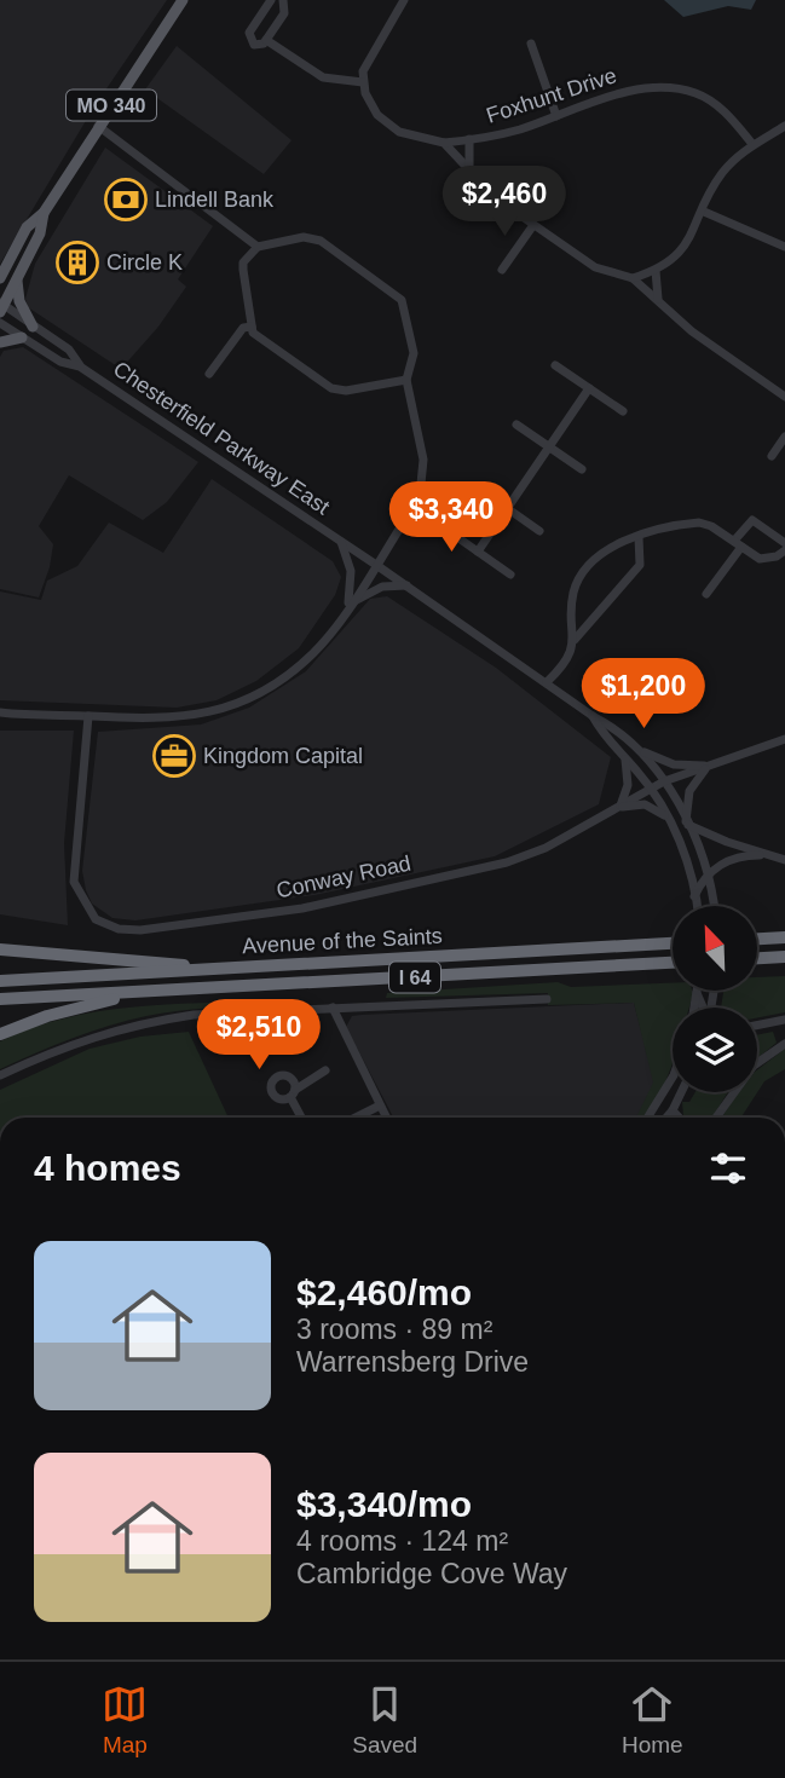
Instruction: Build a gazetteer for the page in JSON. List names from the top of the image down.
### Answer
{
  "streets": {
    "highway": ["Avenue of the Saints", "I 64"],
    "main road": ["MO 340"],
    "street": ["Foxhunt Drive", "Chesterfield Parkway East", "Conway Road"]
  },
  "crossings": [
    ["MO 340", "Chesterfield Parkway East"],
    ["Chesterfield Parkway East", "Conway Road"]
  ],
  "places": {
    "bank": ["Lindell Bank"],
    "building": ["Circle K"],
    "office": ["Kingdom Capital"]
  },
  "north": "top left",
  "page": {
    "price": [
      "$2,460",
      "$3,340",
      "$1,200",
      "$2,510"
    ],
    "heading": "4 homes",
    "list": [
      {
        "name": "$2,460/mo",
        "note": "3 rooms · 89 m² · Warrensberg Drive"
      },
      {
        "name": "$3,340/mo",
        "note": "4 rooms · 124 m² · Cambridge Cove Way"
      }
    ],
    "tabs": ["Map", "Saved", "Home"]
  }
}
